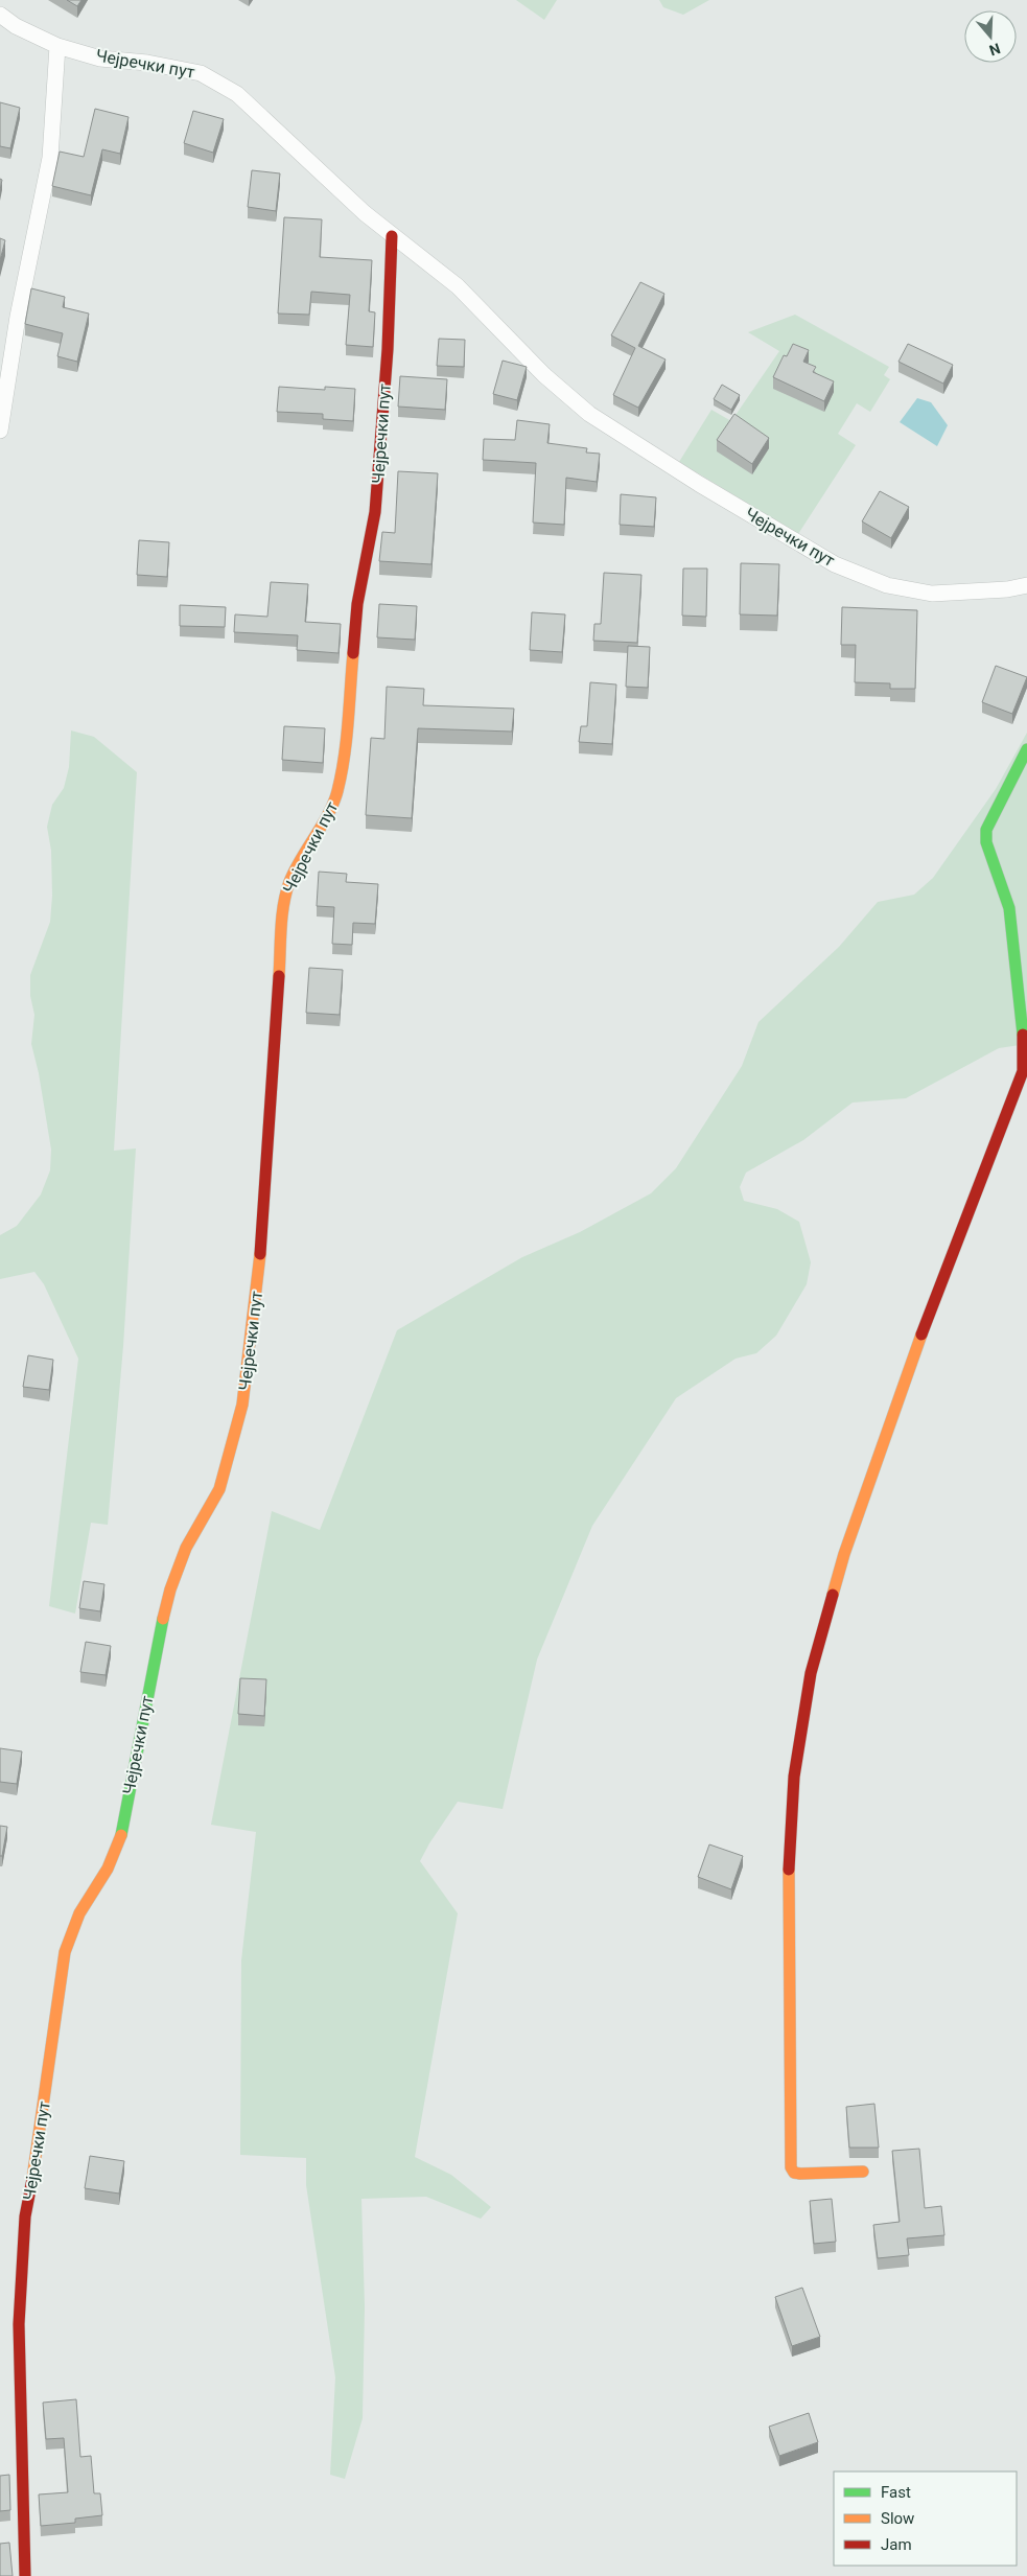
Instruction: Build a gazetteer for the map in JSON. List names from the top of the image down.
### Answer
{
  "streets": {
    "street": ["Чејречки пут"]
  },
  "legend": ["Fast", "Slow", "Jam"],
  "north": "bottom"
}
